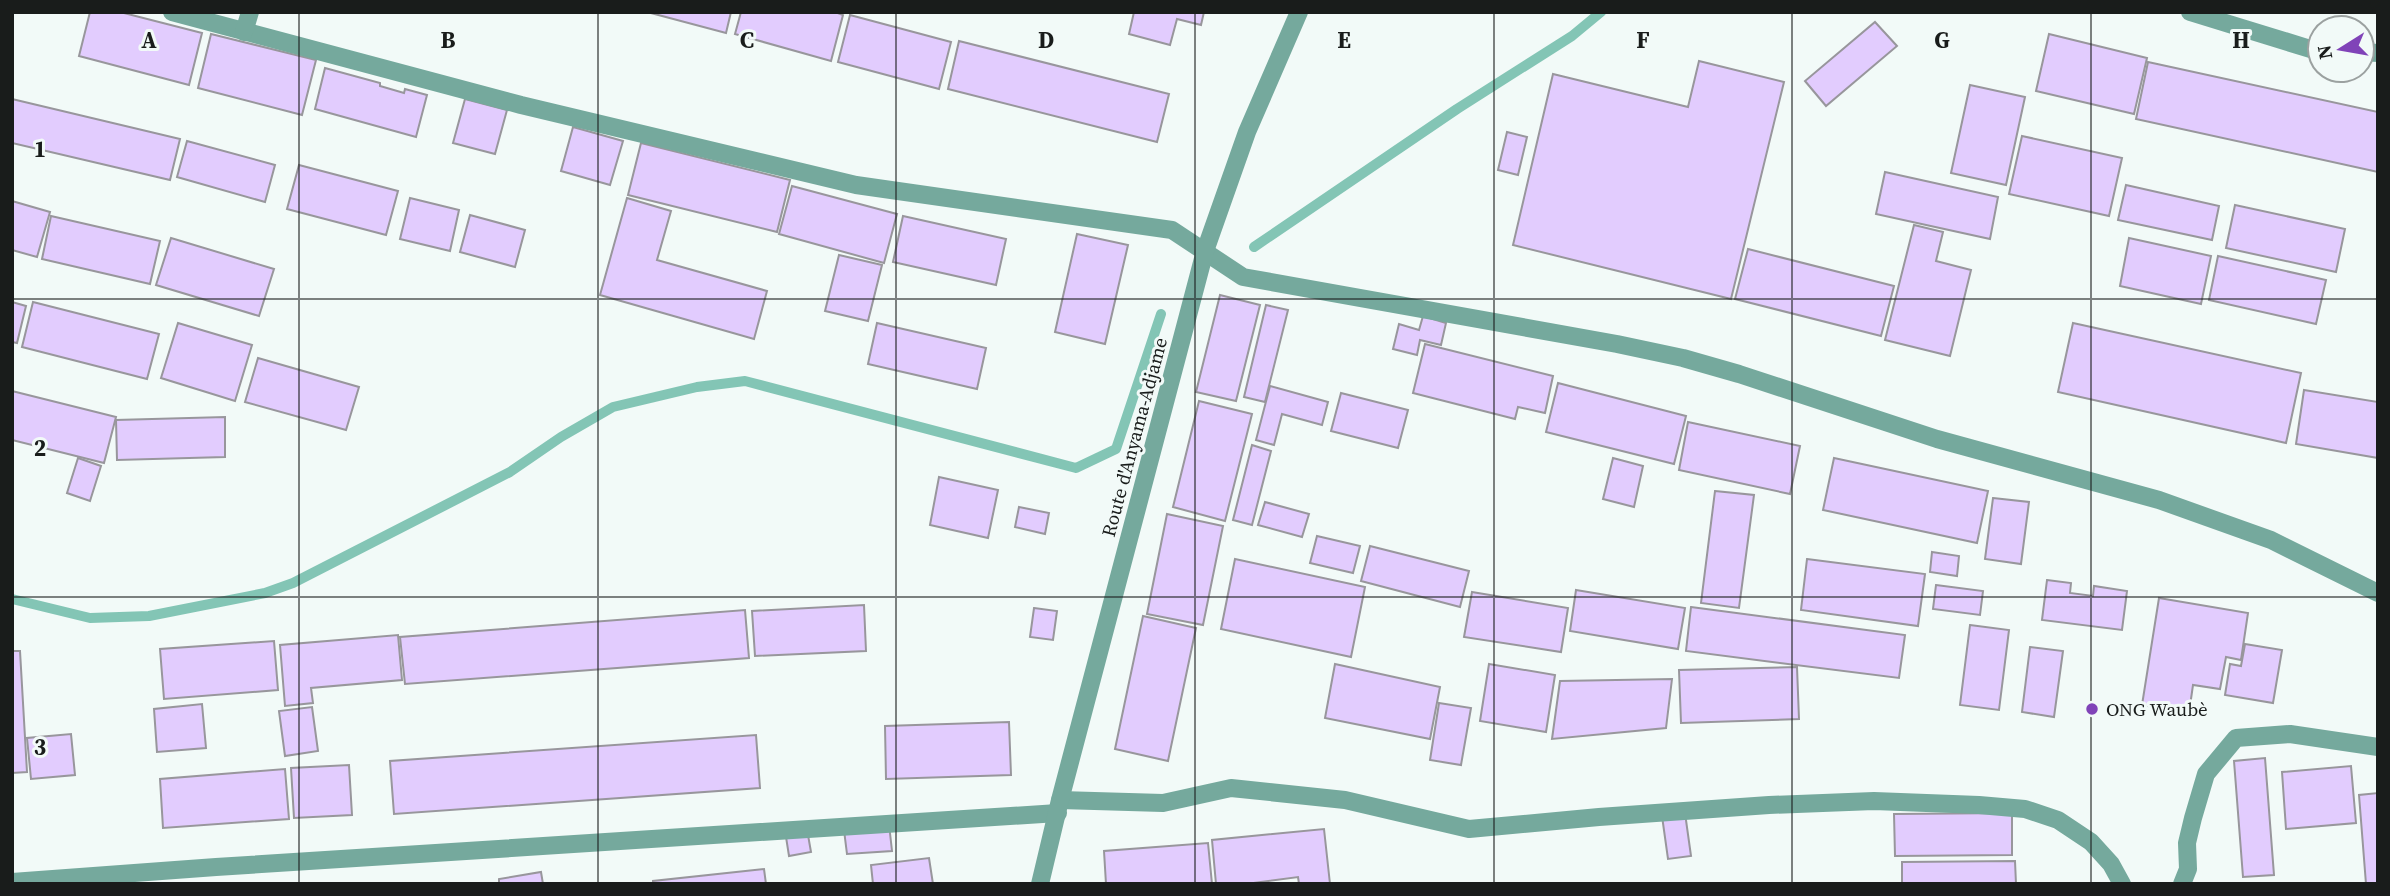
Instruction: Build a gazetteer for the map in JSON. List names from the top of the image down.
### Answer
{
  "streets": {
    "street": ["Route d'Anyama-Adjame"]
  },
  "places": ["ONG Waubè"],
  "north": "left",
  "grid": {
    "columns": [
      "A",
      "B",
      "C",
      "D",
      "E",
      "F",
      "G",
      "H"
    ],
    "rows": ["1", "2", "3"]
  }
}
